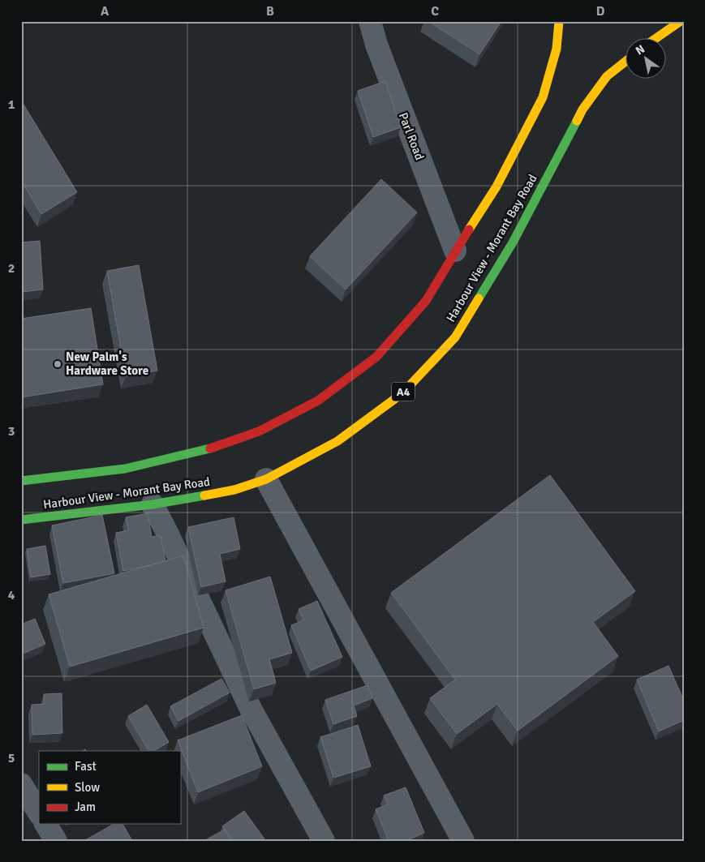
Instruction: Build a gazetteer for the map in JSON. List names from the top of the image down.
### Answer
{
  "streets": {
    "highway": ["Harbour View - Morant Bay Road", "A4"],
    "street": ["Parl Road"]
  },
  "crossings": [
    ["Parl Road", "Harbour View - Morant Bay Road"]
  ],
  "places": ["New Palm's Hardware Store"],
  "legend": ["Fast", "Slow", "Jam"],
  "north": "top left",
  "grid": {
    "columns": [
      "A",
      "B",
      "C",
      "D"
    ],
    "rows": [
      "1",
      "2",
      "3",
      "4",
      "5"
    ]
  }
}
